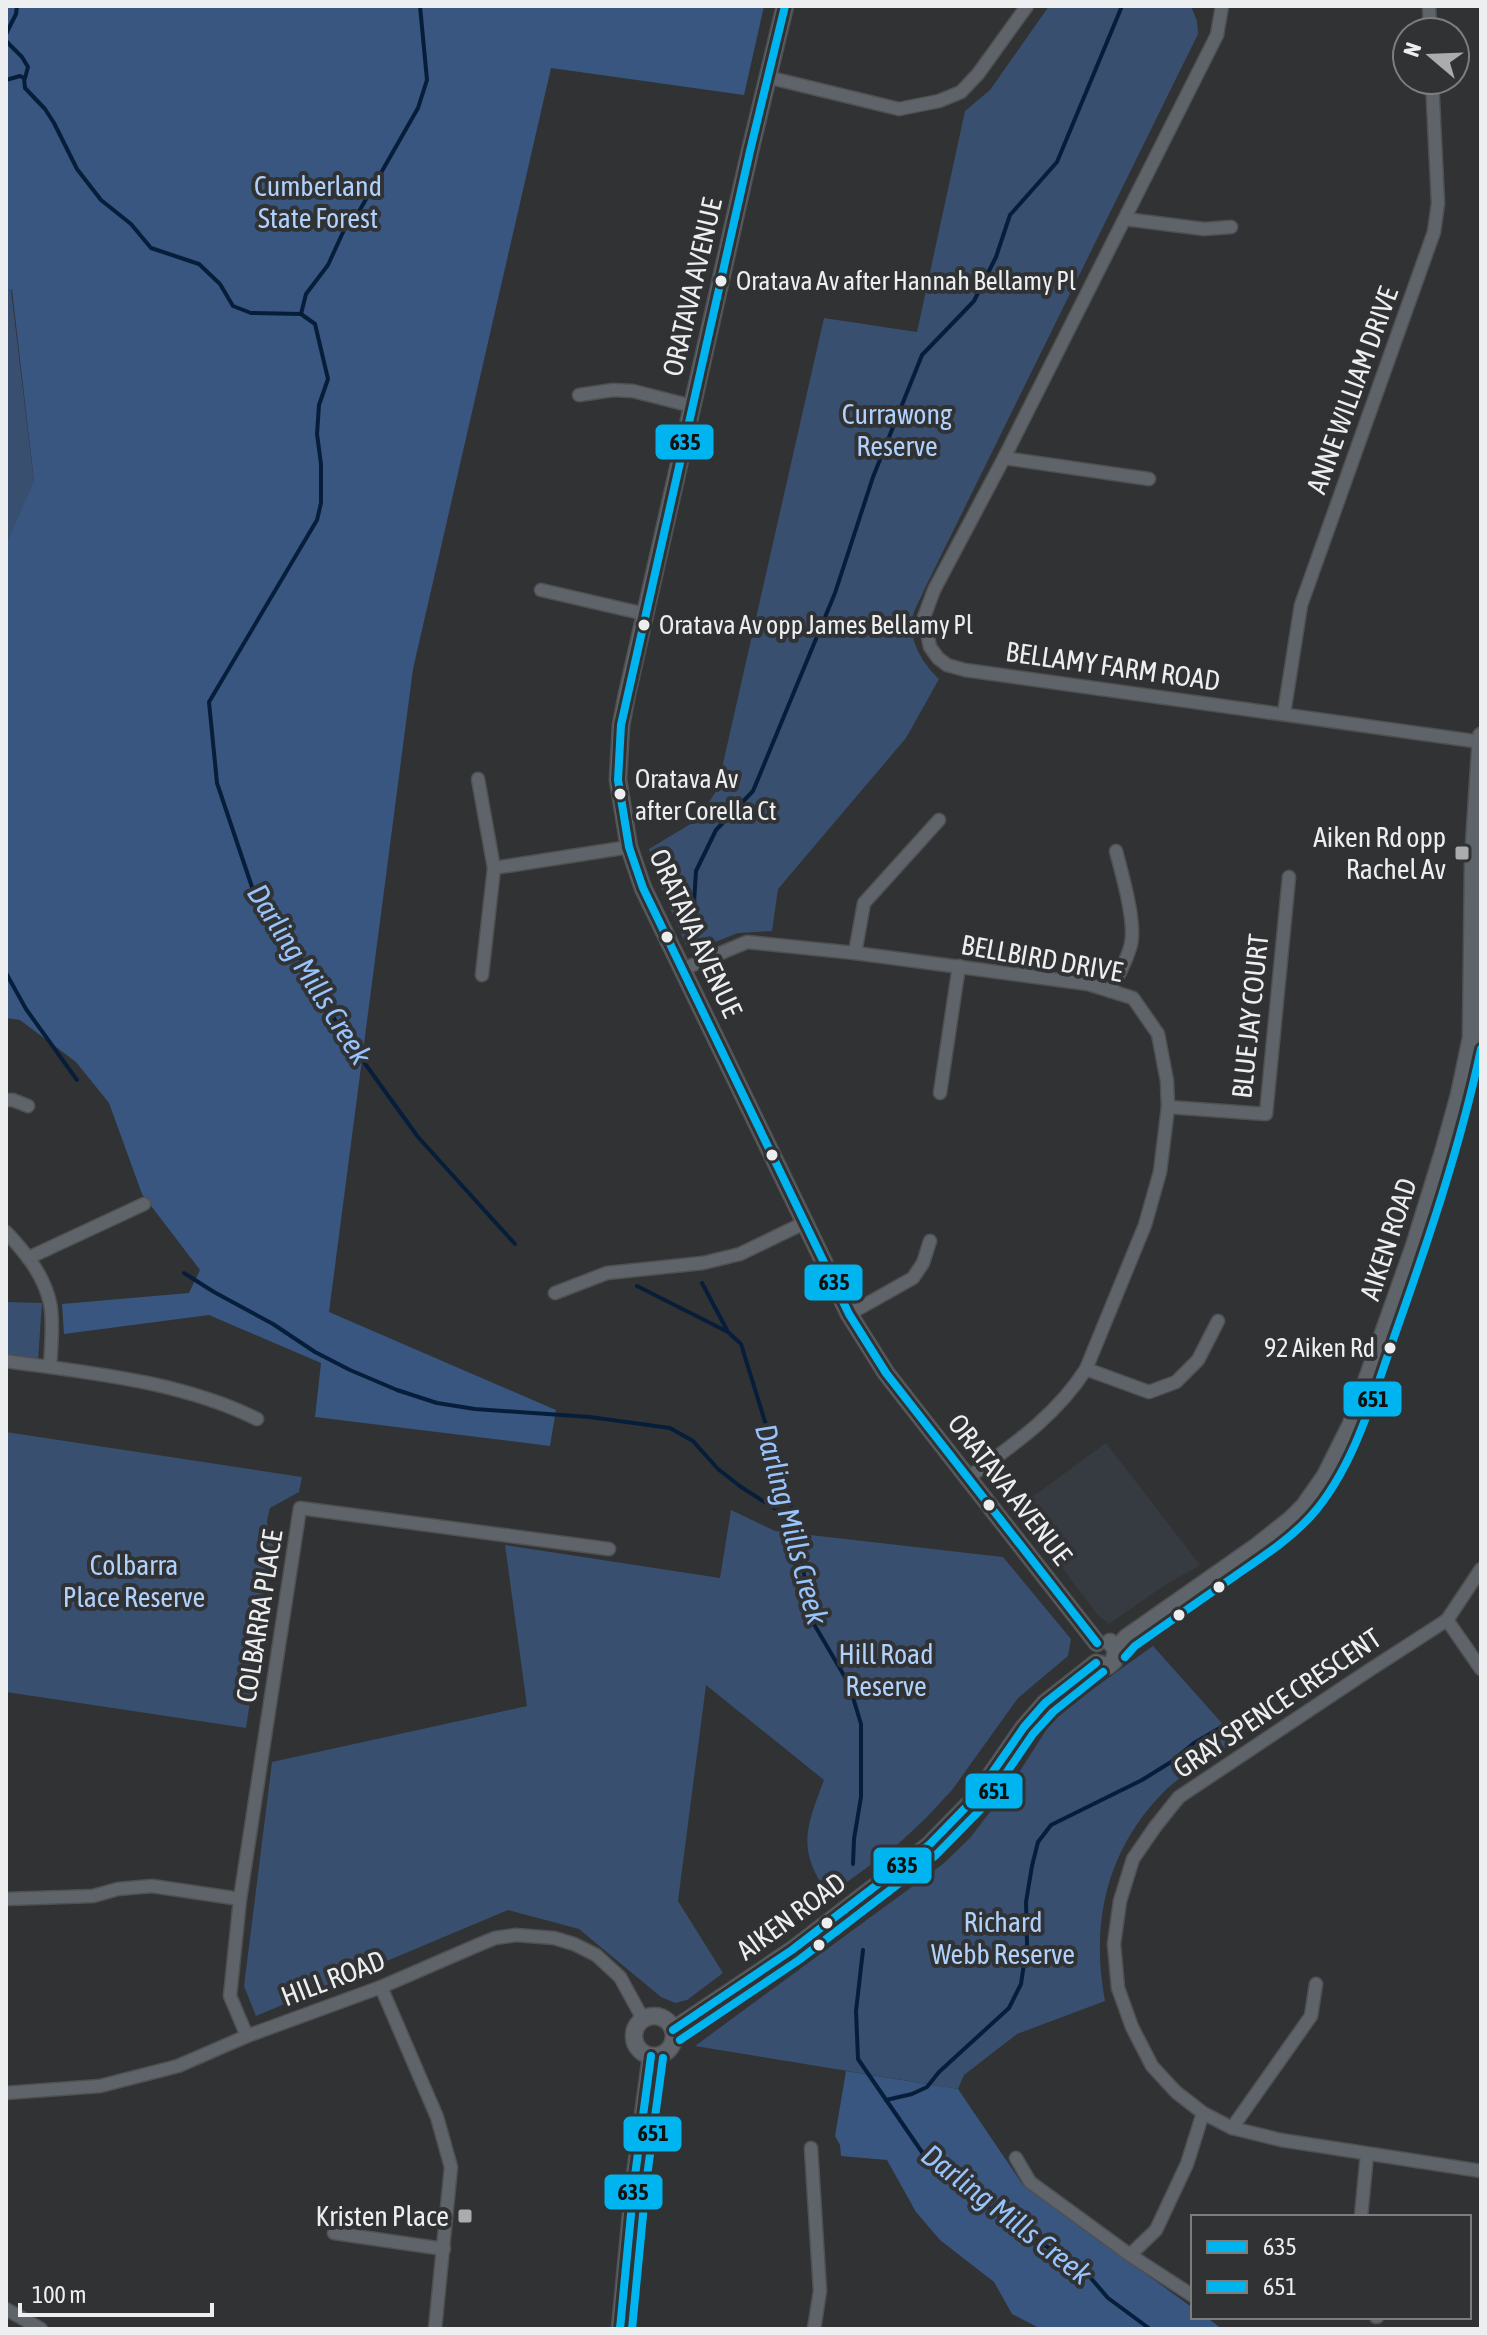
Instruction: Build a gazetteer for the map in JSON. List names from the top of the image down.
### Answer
{
  "streets": {
    "street": [
      "ORATAVA AVENUE",
      "ANNE WILLIAM DRIVE",
      "BELLAMY FARM ROAD",
      "BELLBIRD DRIVE",
      "BLUE JAY COURT",
      "AIKEN ROAD",
      "COLBARRA PLACE",
      "GRAY SPENCE CRESCENT",
      "HILL ROAD"
    ]
  },
  "crossings": [
    ["ORATAVA AVENUE", "BELLBIRD DRIVE"],
    ["ORATAVA AVENUE", "AIKEN ROAD"],
    ["ANNE WILLIAM DRIVE", "BELLAMY FARM ROAD"],
    ["BELLAMY FARM ROAD", "AIKEN ROAD"],
    ["BELLBIRD DRIVE", "BLUE JAY COURT"],
    ["AIKEN ROAD", "HILL ROAD"],
    ["COLBARRA PLACE", "HILL ROAD"]
  ],
  "water": ["Darling Mills Creek"],
  "parks": [
    "Cumberland State Forest",
    "Currawong Reserve",
    "Colbarra Place Reserve",
    "Hill Road Reserve",
    "Richard Webb Reserve"
  ],
  "places": {
    "other": [
      "Oratava Av after Hannah Bellamy Pl",
      "Oratava Av opp James Bellamy Pl",
      "Oratava Av after Corella Ct",
      "92 Aiken Rd"
    ],
    "transit": ["Aiken Rd opp Rachel Av", "Kristen Place"]
  },
  "lines": ["transit line 635", "transit line 651"],
  "legend": ["635", "651"],
  "scale_bar": "100 m",
  "north": "left"
}
